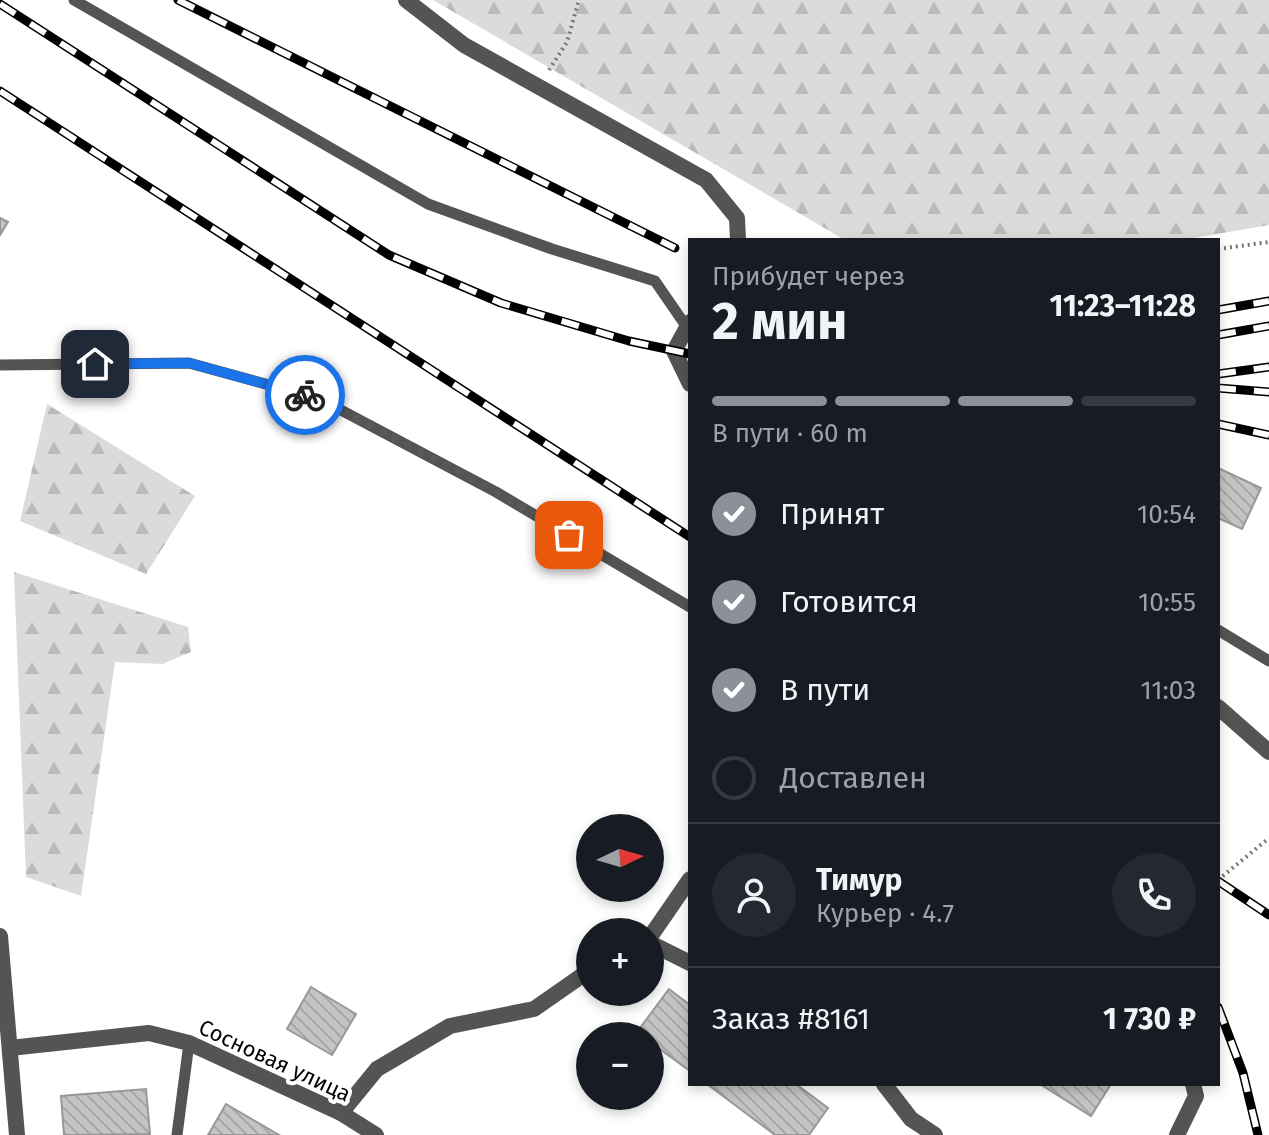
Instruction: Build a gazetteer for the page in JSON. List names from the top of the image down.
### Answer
{
  "streets": {
    "street": ["Сосновая улица"]
  },
  "north": "right",
  "page": {
    "heading": ["2 мин", "Прибудет через", "11:23–11:28"],
    "panel": [
      "Тимур",
      "Курьер · 4.7",
      "Заказ #8161",
      "1 730 ₽"
    ],
    "bar": "В пути · 60 m",
    "list": [
      ["Принят", "10:54"],
      ["Готовится", "10:55"],
      ["В пути", "11:03"],
      "Доставлен"
    ],
    "map_buttons": ["+", "−"]
  }
}
